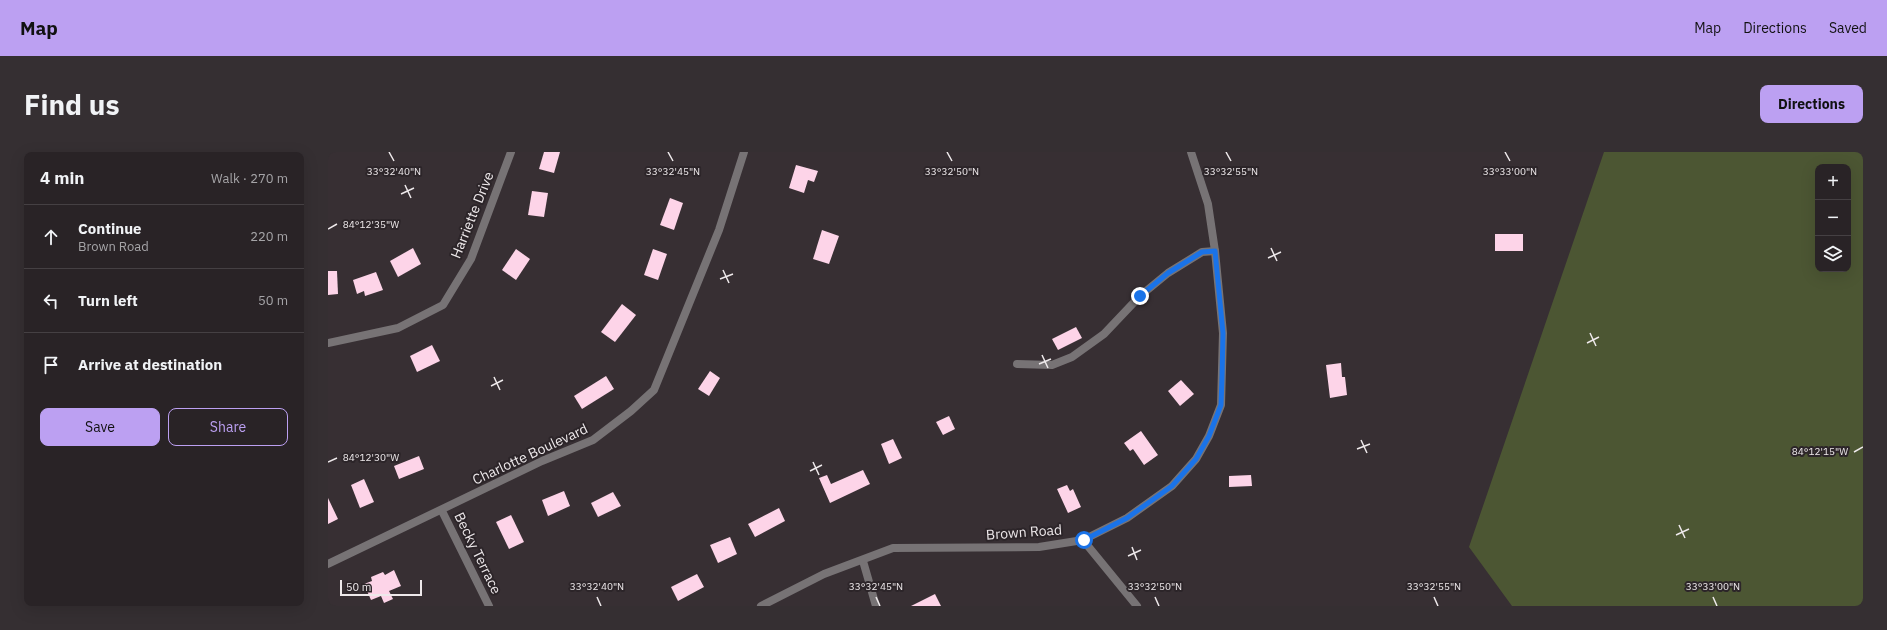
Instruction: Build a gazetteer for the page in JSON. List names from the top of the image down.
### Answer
{
  "streets": {
    "street": [
      "Harriette Drive",
      "Charlotte Boulevard",
      "Brown Road",
      "Becky Terrace"
    ]
  },
  "crossings": [
    ["Charlotte Boulevard", "Becky Terrace"]
  ],
  "scale_bar": "50 m",
  "page": {
    "header": "Map",
    "nav": ["Map", "Directions", "Saved"],
    "buttons": [
      "Directions",
      ["Save", "Share"]
    ],
    "title": "Find us",
    "heading": ["4 min", "Walk · 270 m"],
    "map_buttons": ["+", "−"],
    "list": [
      ["Continue", "Brown Road", "220 m"],
      ["Turn left", "50 m"],
      "Arrive at destination"
    ],
    "scale": "50 m"
  },
  "coordinates": [
    "33°32'40\"N",
    "33°32'45\"N",
    "33°32'50\"N",
    "33°32'55\"N",
    "33°33'00\"N",
    "84°12'35\"W",
    "84°12'15\"W",
    "84°12'30\"W"
  ]
}
